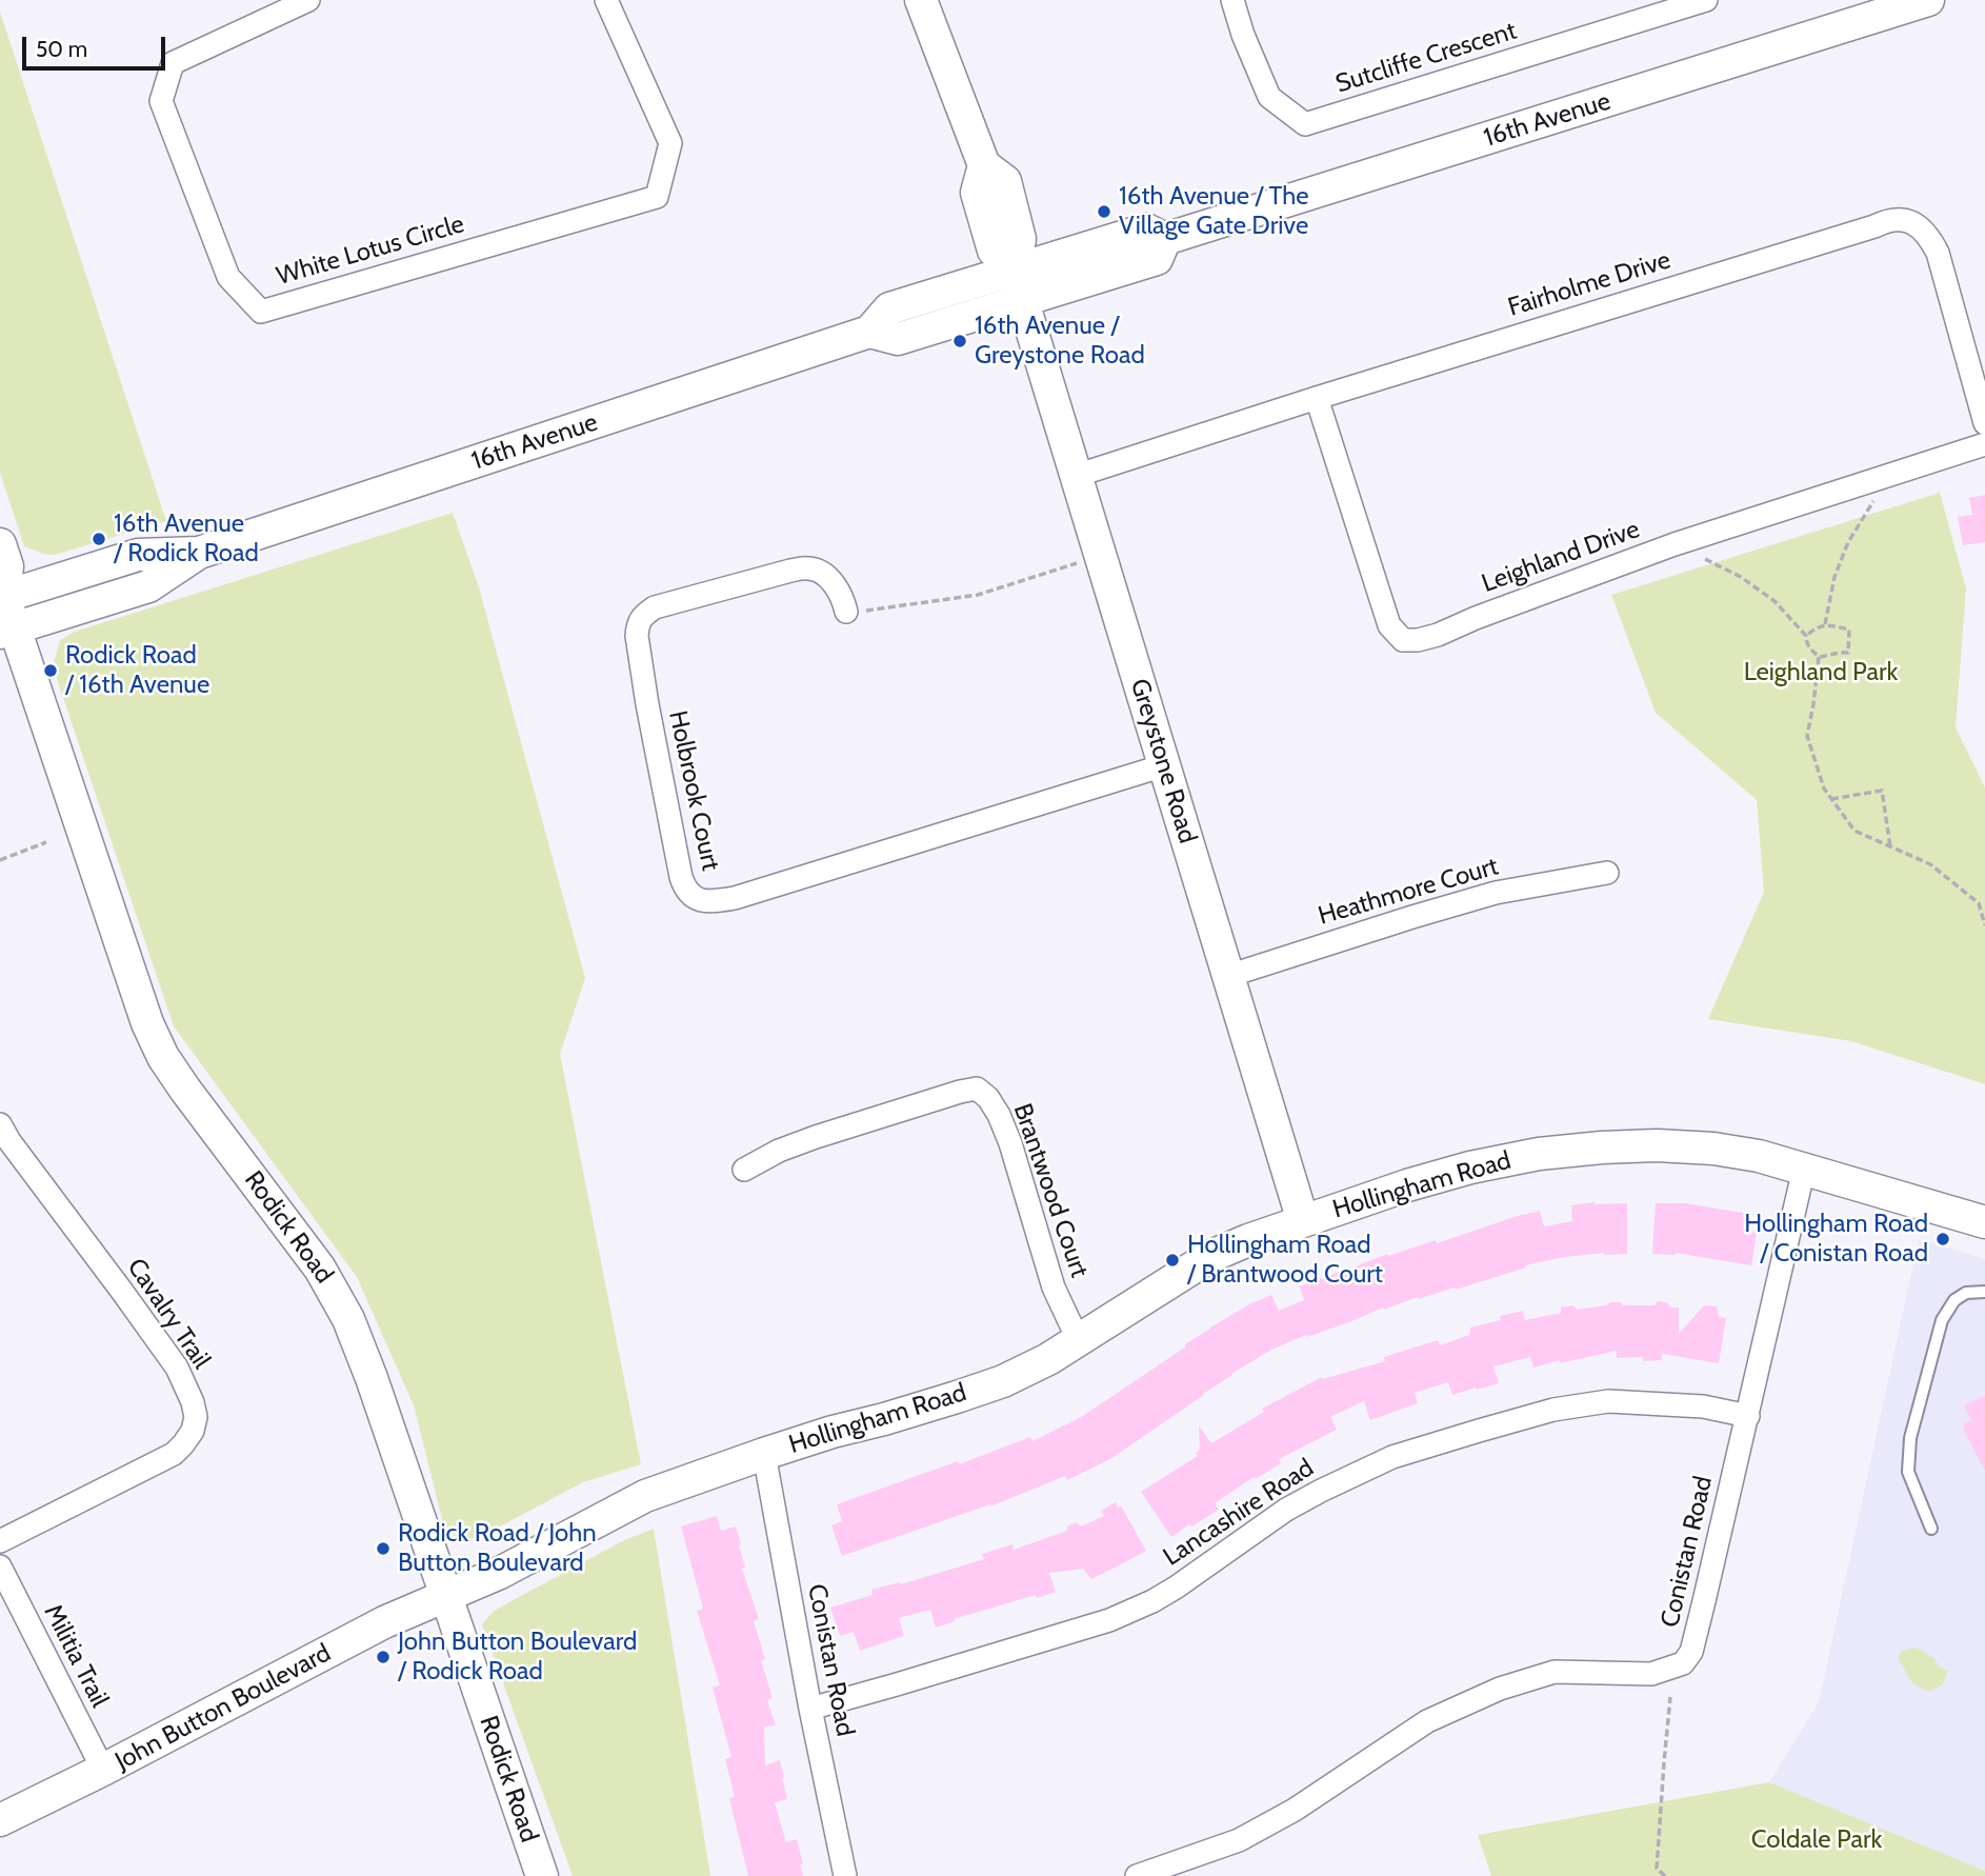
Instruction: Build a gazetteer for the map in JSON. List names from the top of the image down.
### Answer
{
  "streets": {
    "main road": [
      "16th Avenue",
      "Greystone Road",
      "Hollingham Road",
      "Rodick Road",
      "John Button Boulevard"
    ],
    "street": [
      "Sutcliffe Crescent",
      "White Lotus Circle",
      "Fairholme Drive",
      "Leighland Drive",
      "Holbrook Court",
      "Heathmore Court",
      "Brantwood Court",
      "Cavalry Trail",
      "Lancashire Road",
      "Conistan Road",
      "Militia Trail"
    ]
  },
  "crossings": [
    ["16th Avenue", "Greystone Road"],
    ["16th Avenue", "Rodick Road"],
    ["Fairholme Drive", "Leighland Drive"],
    ["Fairholme Drive", "Greystone Road"],
    ["Greystone Road", "Holbrook Court"],
    ["Greystone Road", "Heathmore Court"],
    ["Greystone Road", "Hollingham Road"],
    ["Hollingham Road", "Brantwood Court"],
    ["Hollingham Road", "Rodick Road"],
    ["Hollingham Road", "Conistan Road"],
    ["Hollingham Road", "John Button Boulevard"],
    ["Rodick Road", "John Button Boulevard"],
    ["Lancashire Road", "Conistan Road"],
    ["Militia Trail", "John Button Boulevard"]
  ],
  "parks": ["Leighland Park", "Coldale Park"],
  "places": [
    "16th Avenue / The Village Gate Drive",
    "16th Avenue / Greystone Road",
    "16th Avenue / Rodick Road",
    "Rodick Road / 16th Avenue",
    "Hollingham Road / Conistan Road",
    "Hollingham Road / Brantwood Court",
    "Rodick Road / John Button Boulevard",
    "John Button Boulevard / Rodick Road"
  ],
  "scale_bar": "50 m"
}
